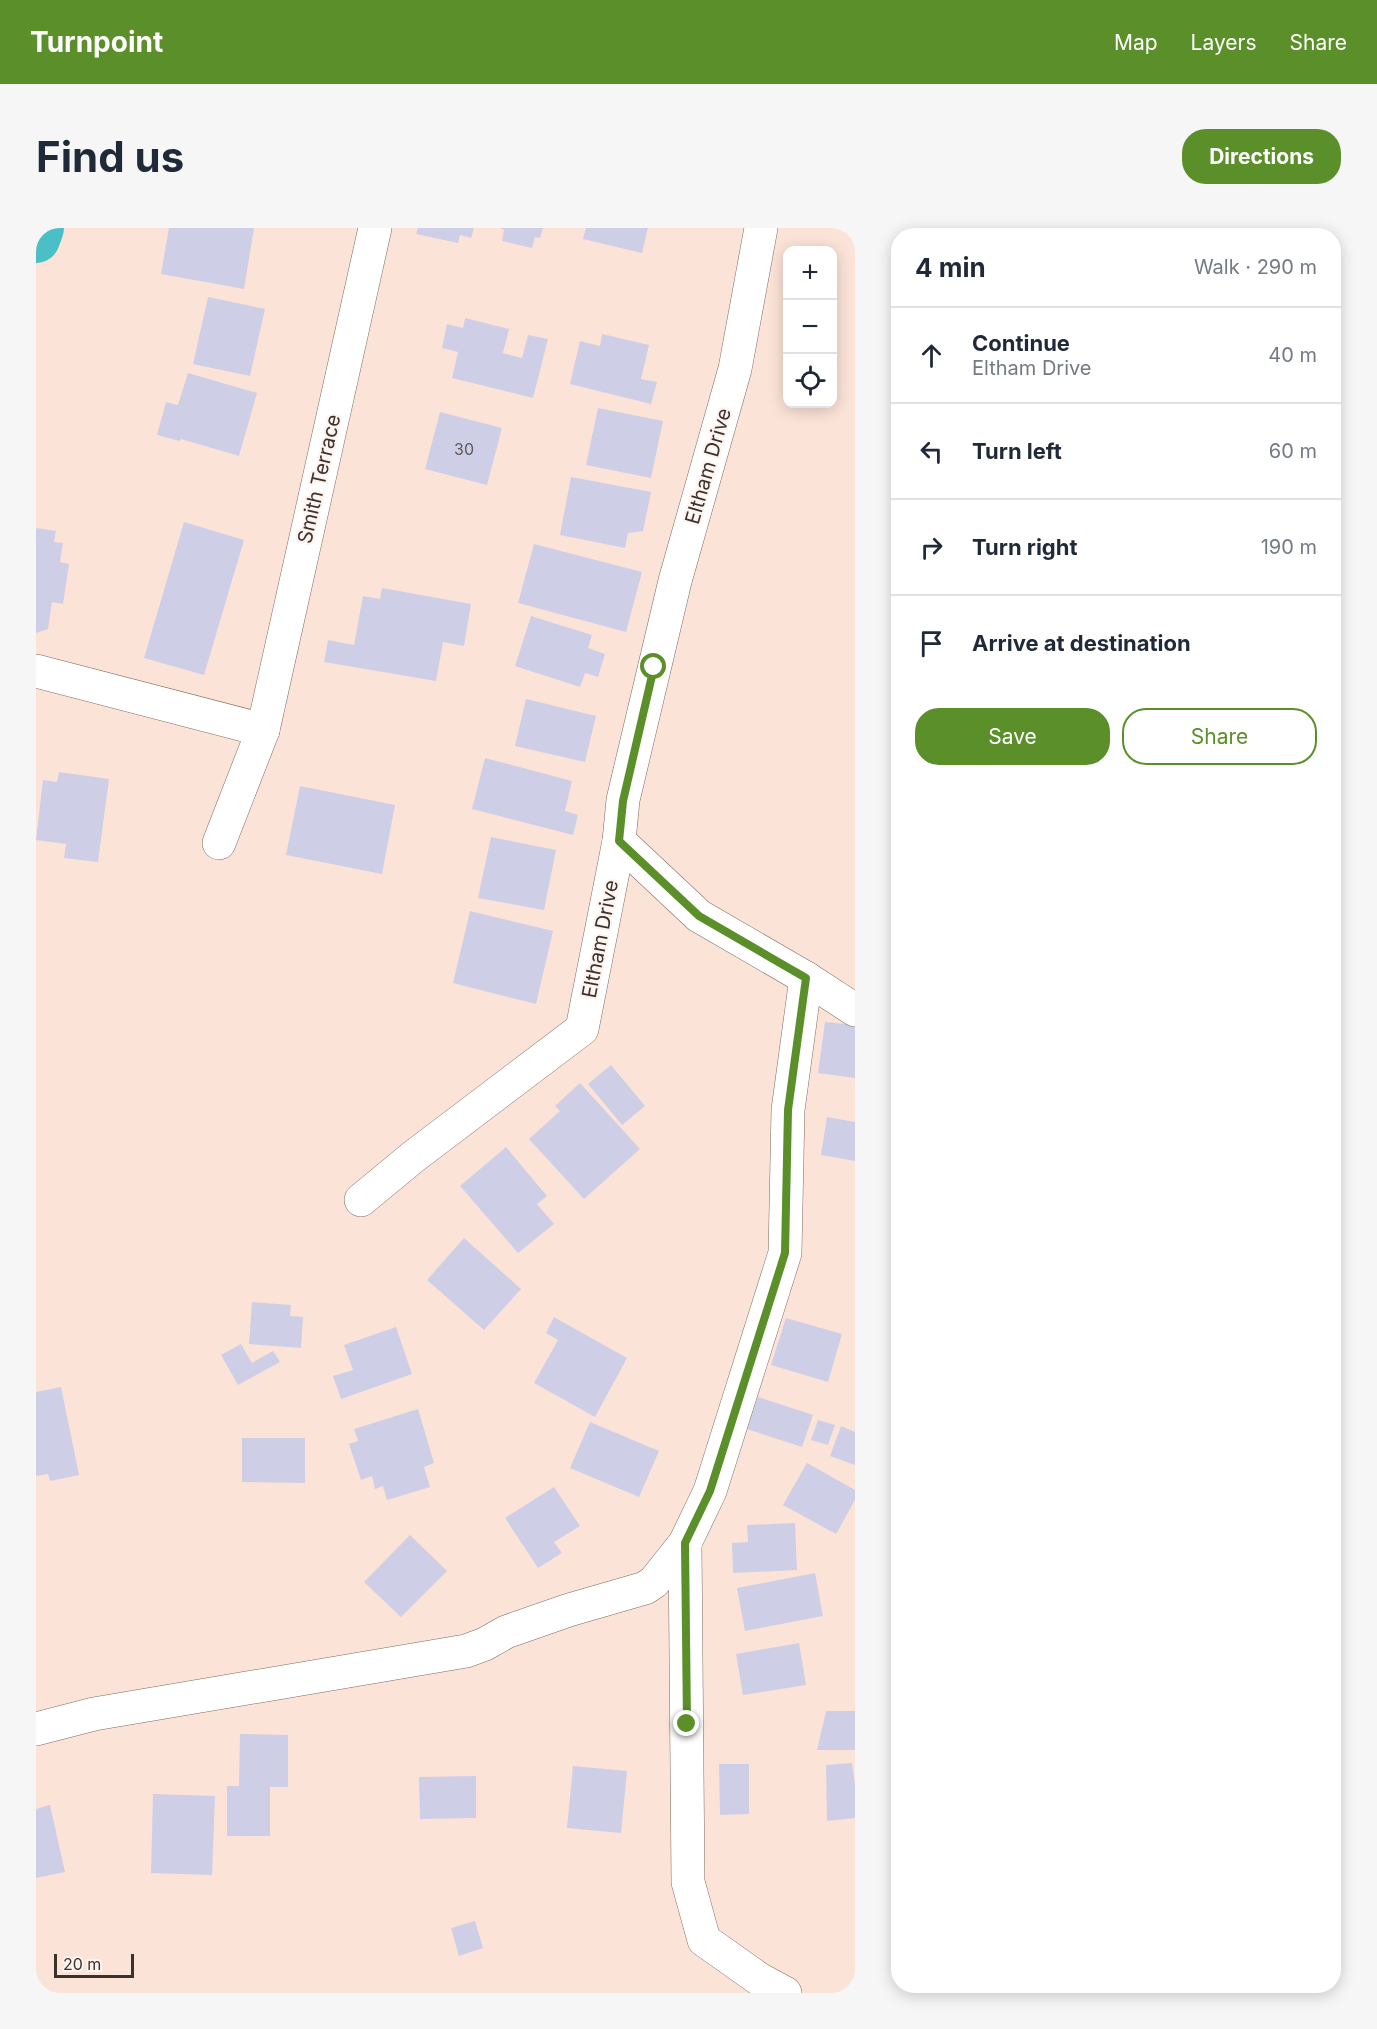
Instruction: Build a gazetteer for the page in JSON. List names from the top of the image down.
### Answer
{
  "streets": {
    "street": ["Eltham Drive", "Smith Terrace"]
  },
  "house_numbers": ["30"],
  "scale_bar": "20 m",
  "page": {
    "header": "Turnpoint",
    "nav": ["Map", "Layers", "Share"],
    "buttons": [
      "Directions",
      ["Save", "Share"]
    ],
    "title": "Find us",
    "heading": ["4 min", "Walk · 290 m"],
    "map_buttons": ["+", "−"],
    "list": [
      ["Continue", "Eltham Drive", "40 m"],
      ["Turn left", "60 m"],
      ["Turn right", "190 m"],
      "Arrive at destination"
    ],
    "scale": "20 m"
  }
}
